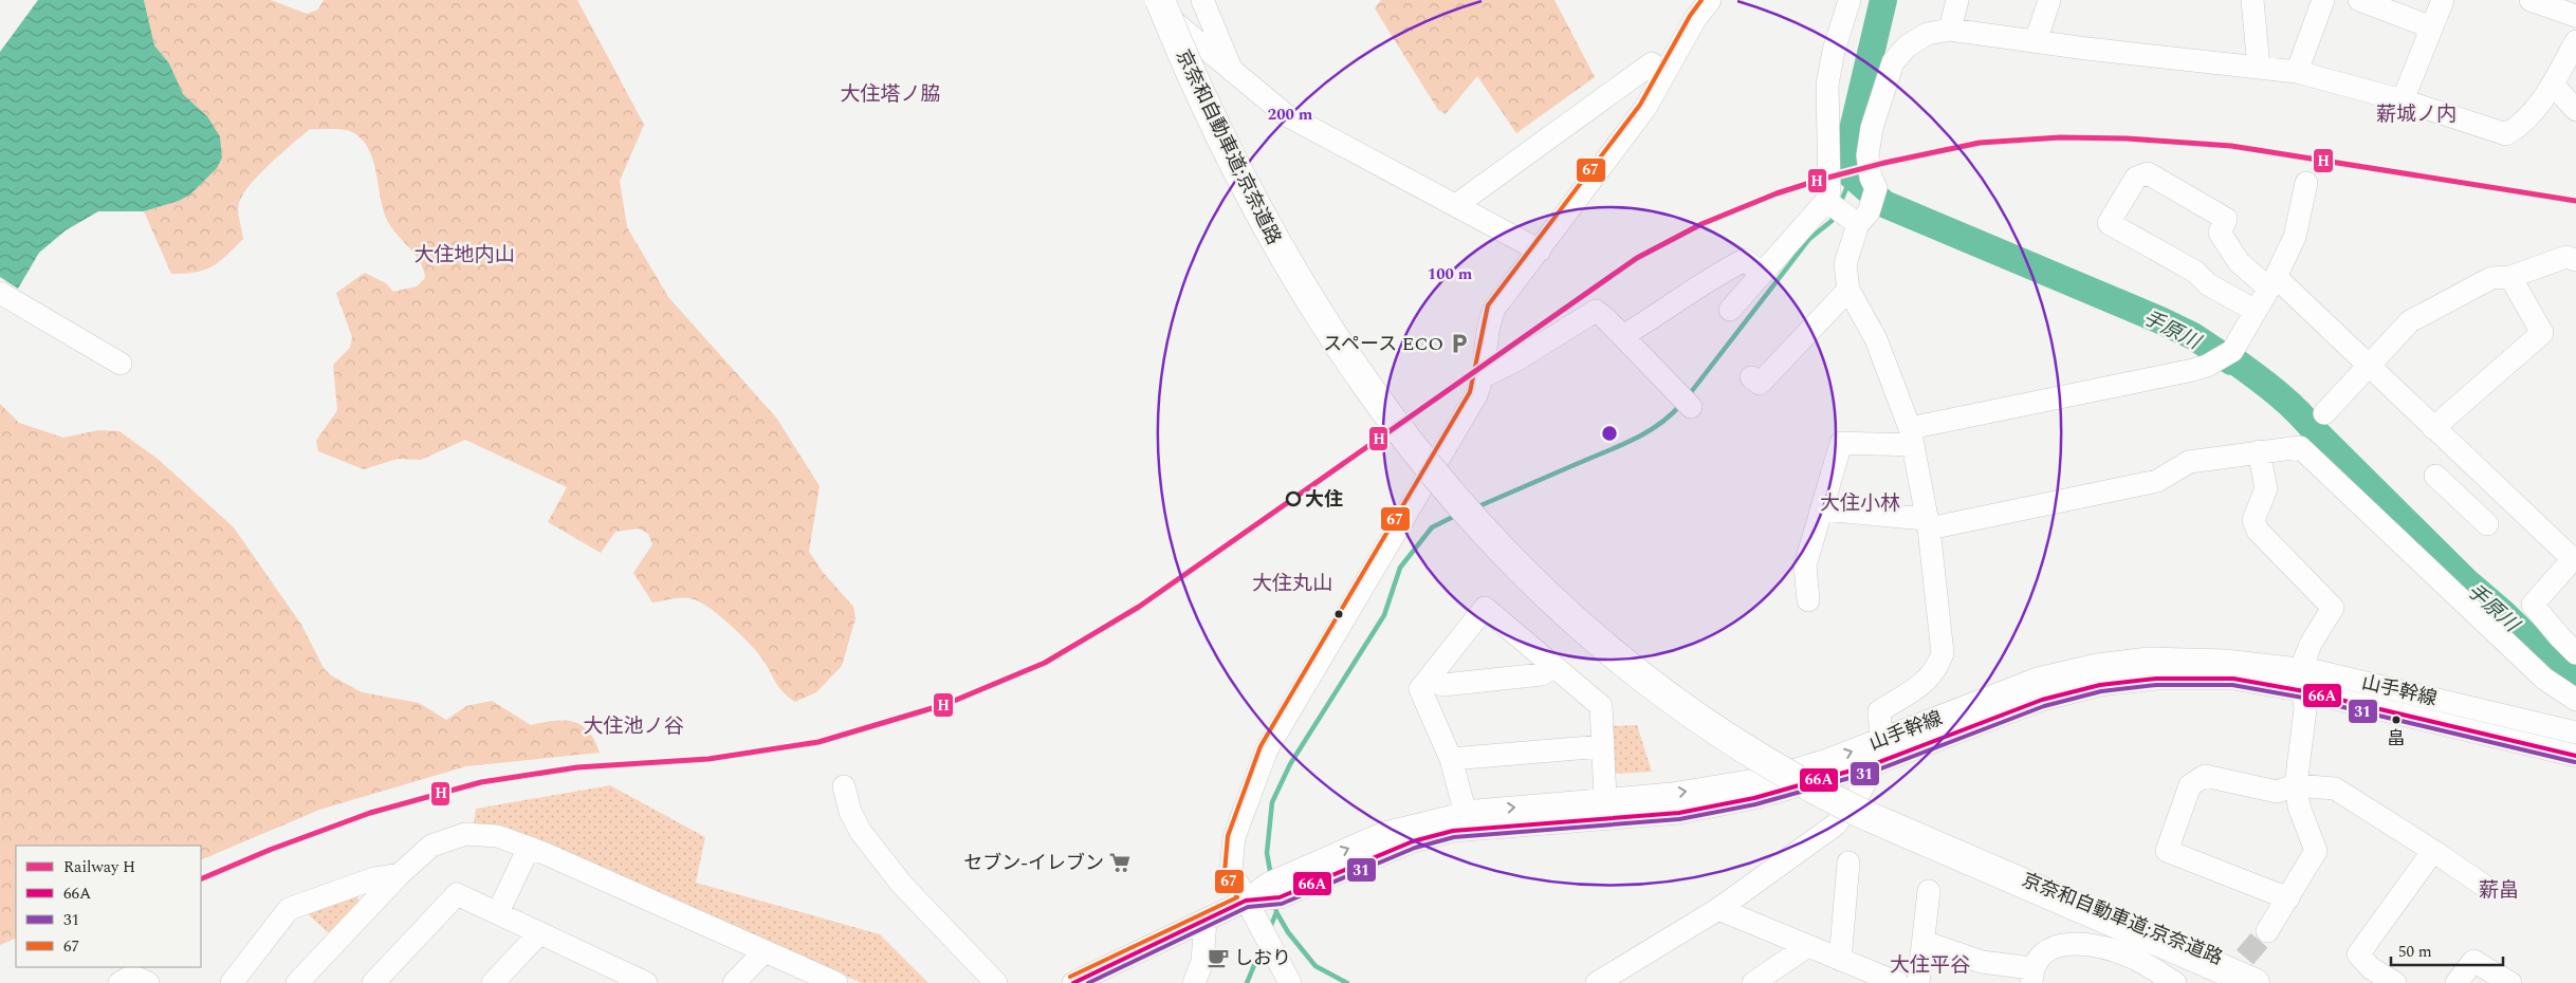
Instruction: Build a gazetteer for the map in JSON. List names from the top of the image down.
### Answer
{
  "streets": {
    "highway": ["京奈和自動車道;京奈道路"],
    "street": ["山手幹線"]
  },
  "districts": [
    "大住塔ノ脇",
    "薪城ノ内",
    "大住地内山",
    "大住小林",
    "大住丸山",
    "大住池ノ谷",
    "薪畠",
    "大住平谷"
  ],
  "water": ["手原川"],
  "places": {
    "parking": ["スペース ECO"],
    "other": ["大住", "畠"],
    "supermarket": ["セブン-イレブン"],
    "cafe": ["しおり"]
  },
  "lines": [
    "transit line 67",
    "rail line H",
    "transit line 66A",
    "transit line 31"
  ],
  "legend": [
    "Railway H",
    "66A",
    "31",
    "67"
  ],
  "scale_bar": "50 m",
  "rings": ["200 m", "100 m"]
}
